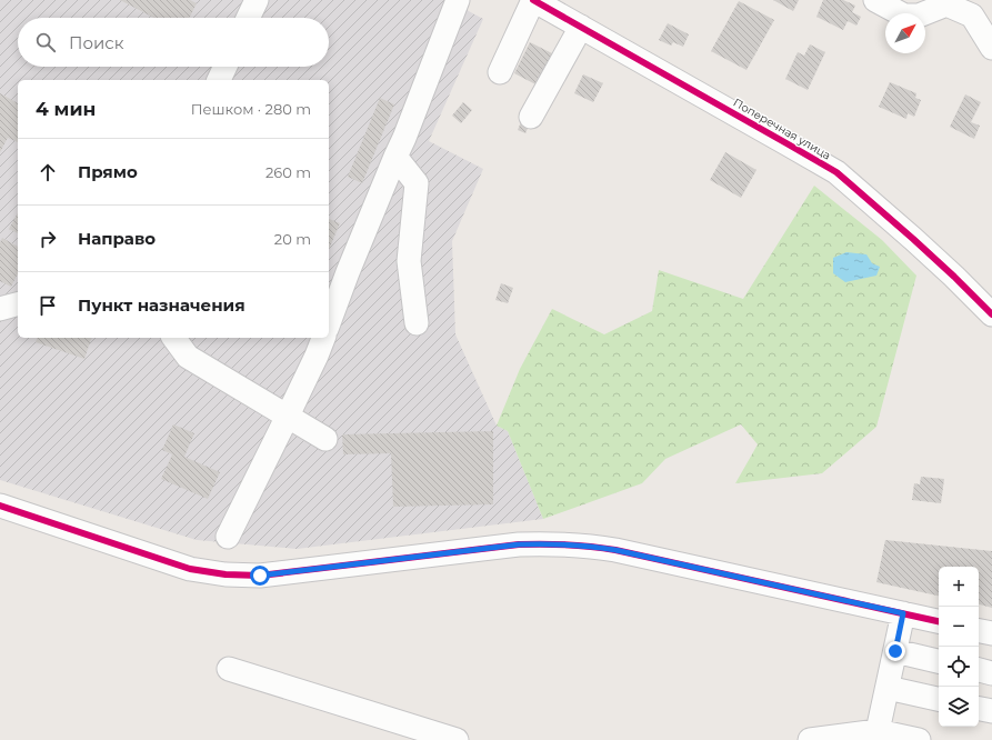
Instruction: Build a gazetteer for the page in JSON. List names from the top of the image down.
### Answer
{
  "streets": {
    "street": ["Поперечная улица"]
  },
  "north": "top right",
  "page": {
    "search": "Поиск",
    "heading": ["4 мин", "Пешком · 280 m"],
    "list": [
      ["Прямо", "260 m"],
      ["Направо", "20 m"],
      "Пункт назначения"
    ],
    "map_buttons": ["+", "−"]
  }
}
